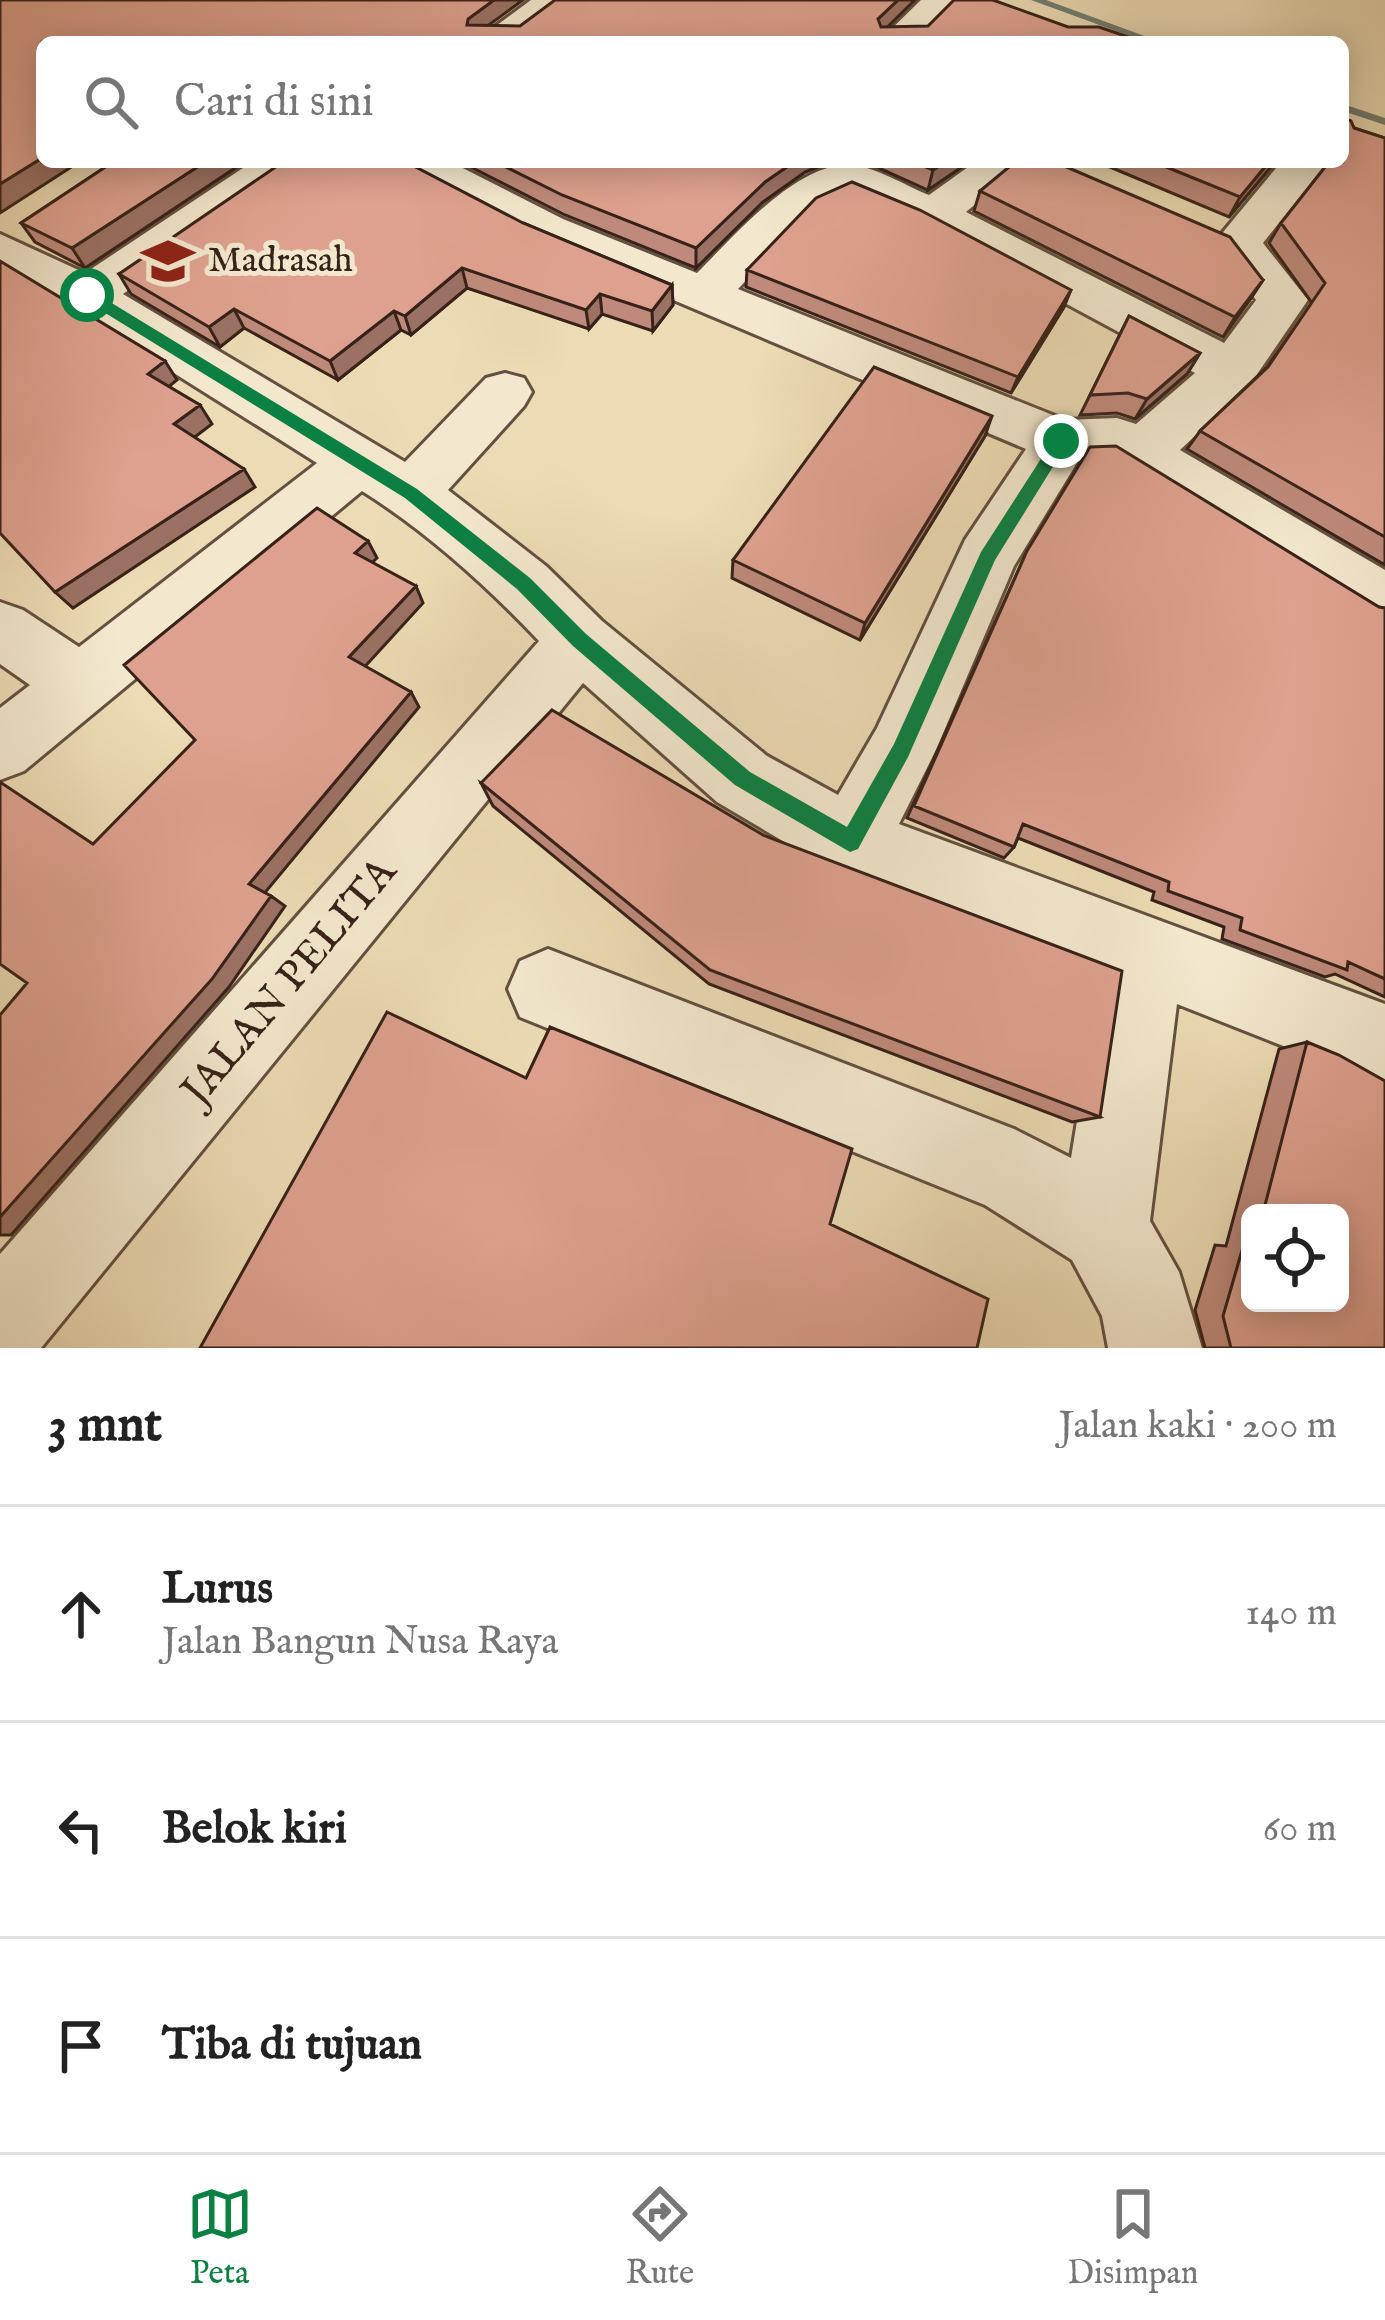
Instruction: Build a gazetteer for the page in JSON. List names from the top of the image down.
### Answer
{
  "streets": {
    "street": ["JALAN PELITA"]
  },
  "places": {
    "school or university": ["Madrasah"]
  },
  "page": {
    "search": "Cari di sini",
    "heading": ["3 mnt", "Jalan kaki · 200 m"],
    "list": [
      ["Lurus", "Jalan Bangun Nusa Raya", "140 m"],
      ["Belok kiri", "60 m"],
      "Tiba di tujuan"
    ],
    "nav": ["Peta", "Rute", "Disimpan"]
  }
}
